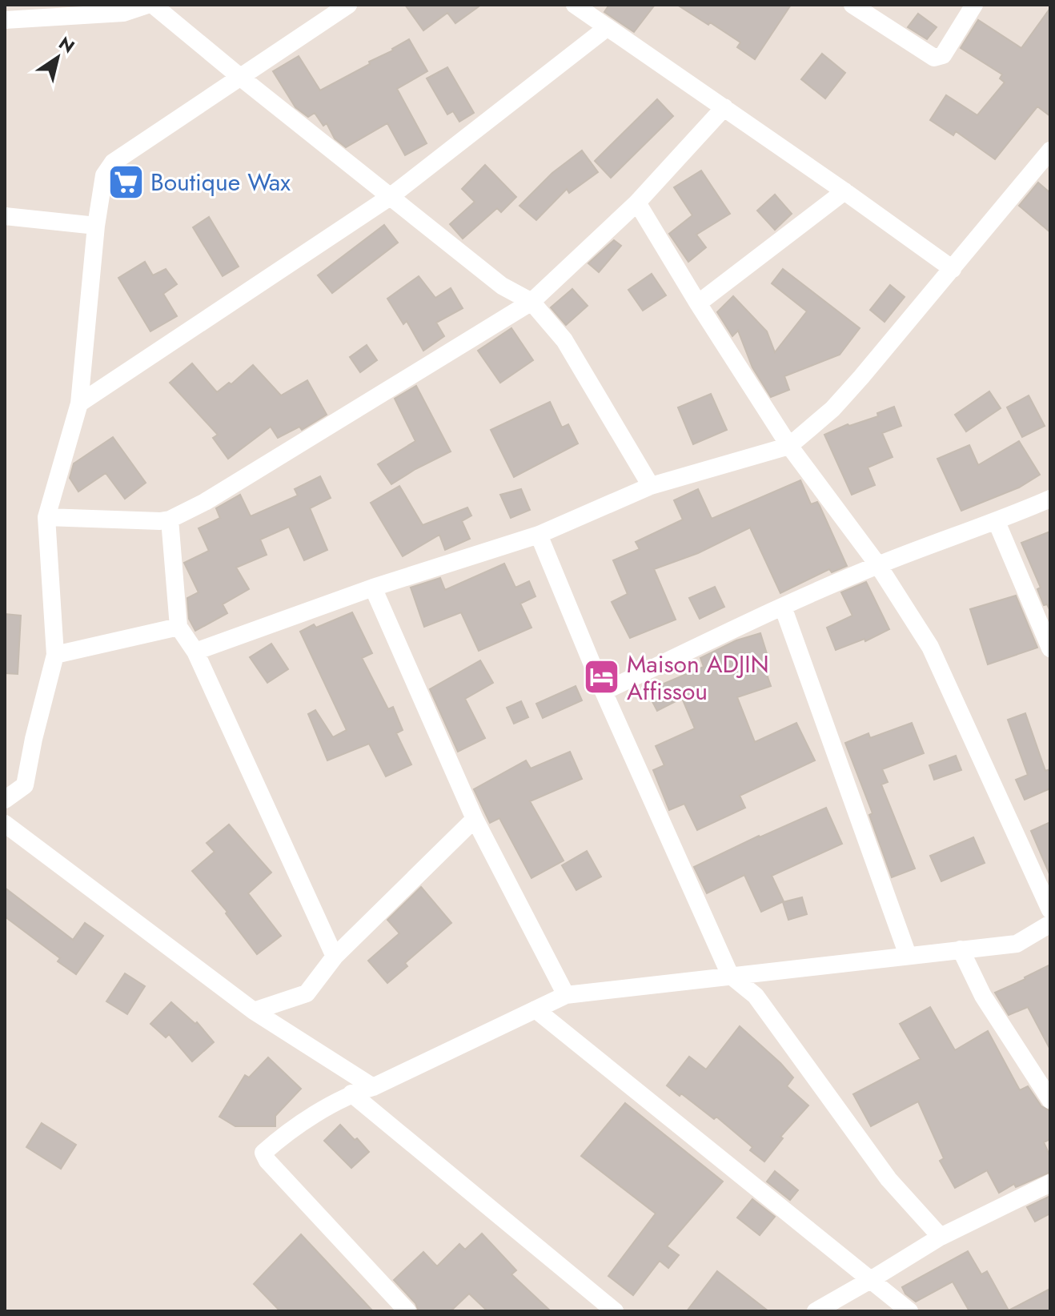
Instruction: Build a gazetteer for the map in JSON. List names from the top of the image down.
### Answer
{
  "places": {
    "supermarket": ["Boutique Wax"],
    "hotel": ["Maison ADJIN Affissou"]
  },
  "north": "top right"
}
